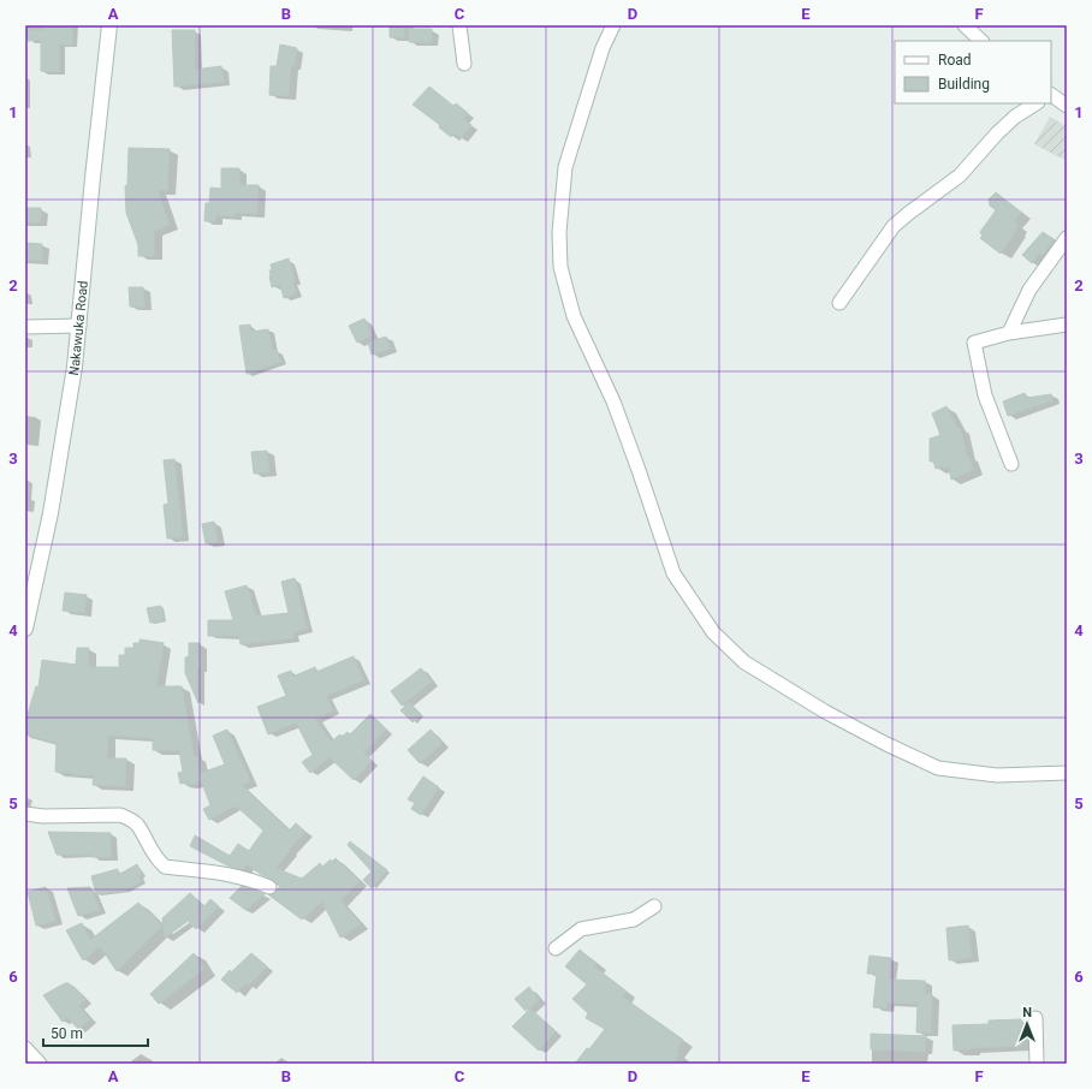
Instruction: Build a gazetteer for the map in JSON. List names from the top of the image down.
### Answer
{
  "streets": {
    "main road": ["Nakawuka Road"]
  },
  "legend": ["Road", "Building"],
  "scale_bar": "50 m",
  "north": "top",
  "grid": {
    "columns": [
      "A",
      "B",
      "C",
      "D",
      "E",
      "F"
    ],
    "rows": [
      "1",
      "2",
      "3",
      "4",
      "5",
      "6"
    ]
  }
}
